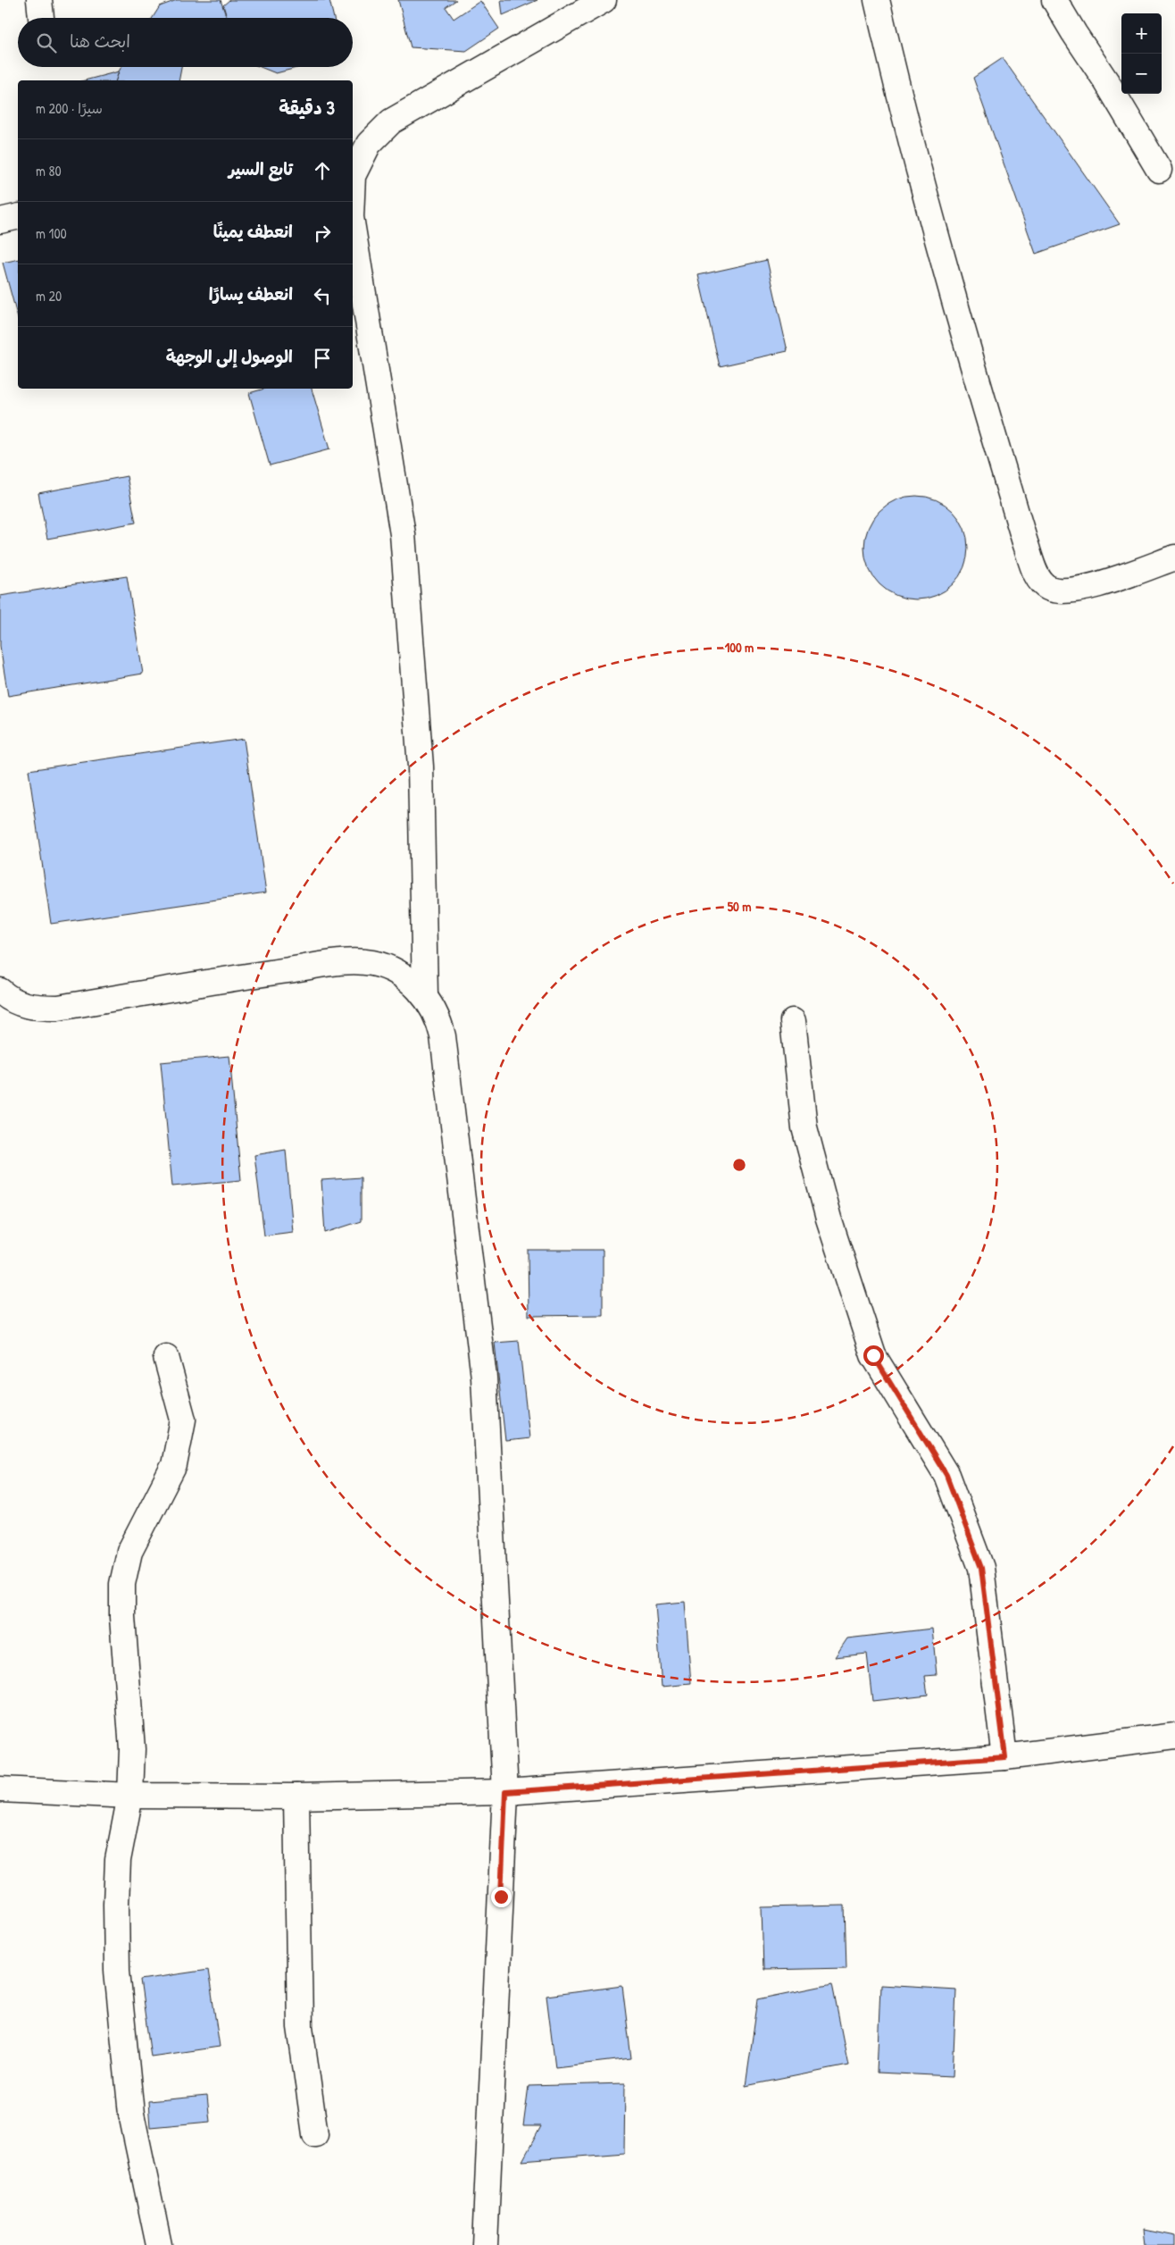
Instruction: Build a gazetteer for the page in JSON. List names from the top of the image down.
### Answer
{
  "page": {
    "map_buttons": ["+", "−"],
    "search": "ابحث هنا",
    "heading": ["3 دقيقة", "سيرًا · 200 m"],
    "list": [
      ["تابع السير", "80 m"],
      ["انعطف يمينًا", "100 m"],
      ["انعطف يسارًا", "20 m"],
      "الوصول إلى الوجهة"
    ]
  },
  "rings": ["100 m", "50 m"]
}
